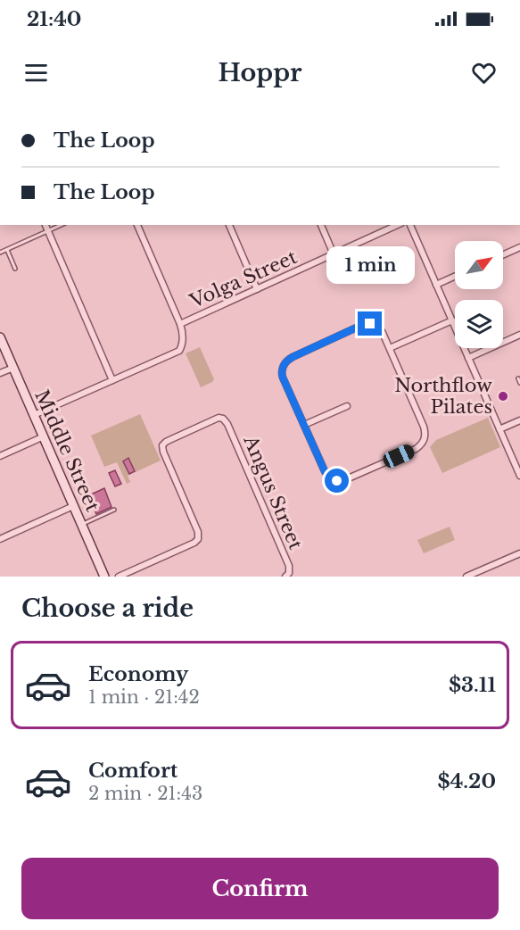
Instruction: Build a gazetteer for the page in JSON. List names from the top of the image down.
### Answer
{
  "streets": {
    "street": ["Volga Street", "Middle Street", "Angus Street"]
  },
  "crossings": [
    ["Volga Street", "Middle Street"]
  ],
  "places": ["Northflow Pilates"],
  "north": "top right",
  "page": {
    "status": "21:40",
    "header": "Hoppr",
    "banner": ["The Loop", "The Loop"],
    "bubble": "1 min",
    "heading": "Choose a ride",
    "list": [
      {
        "name": "Economy",
        "note": "1 min · 21:42",
        "value": "$3.11"
      },
      {
        "name": "Comfort",
        "note": "2 min · 21:43",
        "value": "$4.20"
      }
    ],
    "buttons": "Confirm"
  }
}
